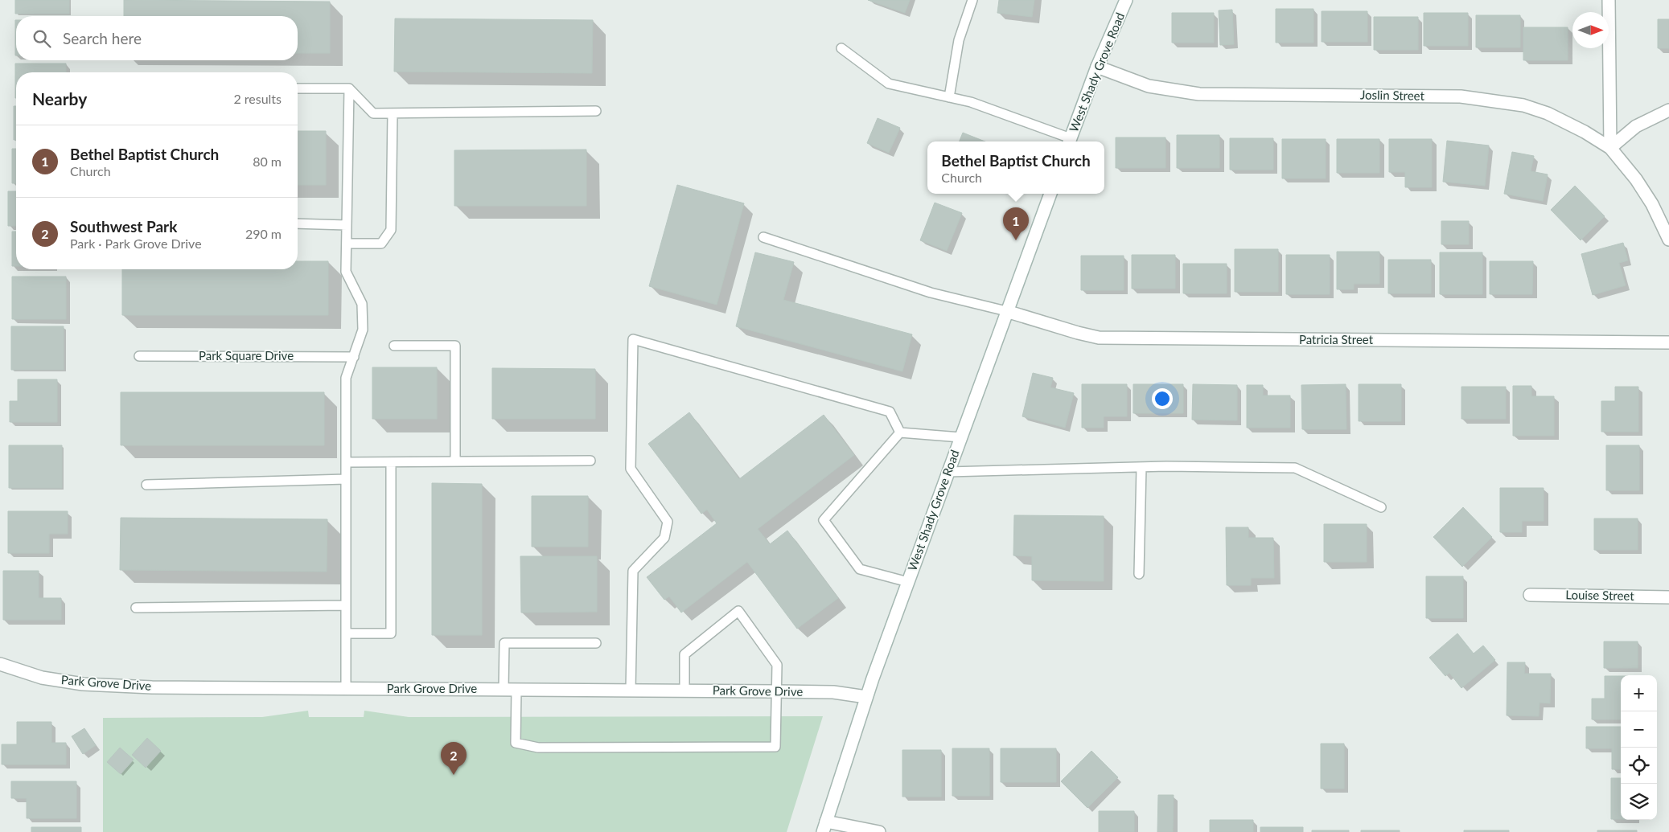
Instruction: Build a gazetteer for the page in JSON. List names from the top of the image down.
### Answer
{
  "streets": {
    "street": [
      "West Shady Grove Road",
      "Joslin Street",
      "Patricia Street",
      "Louise Street",
      "Park Grove Drive"
    ],
    "lane": ["Park Square Drive"]
  },
  "crossings": [
    ["West Shady Grove Road", "Joslin Street"],
    ["West Shady Grove Road", "Patricia Street"],
    ["West Shady Grove Road", "Park Grove Drive"]
  ],
  "north": "right",
  "page": {
    "search": "Search here",
    "heading": ["Nearby", "2 results"],
    "list": [
      {
        "mark": "1",
        "name": "Bethel Baptist Church",
        "note": "Church",
        "value": "80 m"
      },
      {
        "mark": "2",
        "name": "Southwest Park",
        "note": "Park · Park Grove Drive",
        "value": "290 m"
      }
    ],
    "popup": ["Bethel Baptist Church", "Church"],
    "pins": ["1", "2"],
    "map_buttons": ["+", "−"]
  }
}
